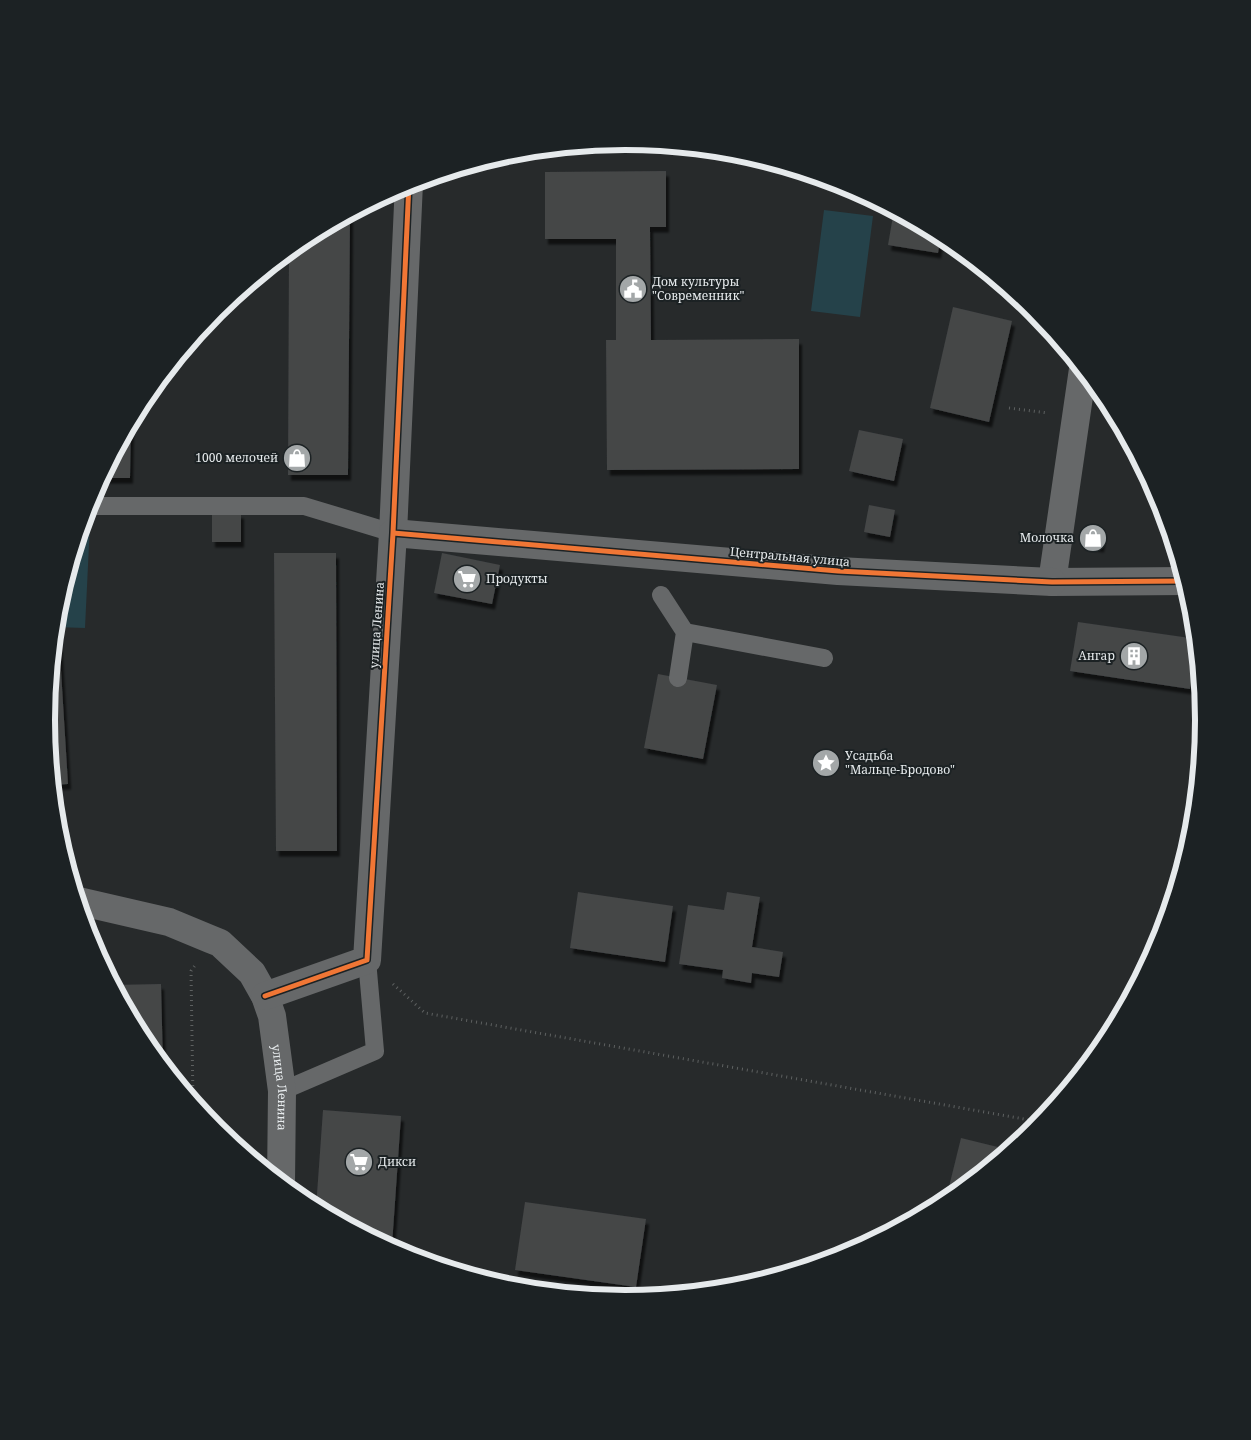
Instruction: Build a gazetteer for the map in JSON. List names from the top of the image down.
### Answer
{
  "streets": {
    "street": ["Центральная улица", "улица Ленина"]
  },
  "crossings": [
    ["Центральная улица", "улица Ленина"]
  ],
  "places": {
    "public building": ["Дом культуры \"Современник\""],
    "shop": ["1000 мелочей", "Молочка"],
    "supermarket": ["Продукты", "Дикси"],
    "building": ["Ангар"],
    "place": ["Усадьба \"Мальце-Бродово\""]
  }
}
